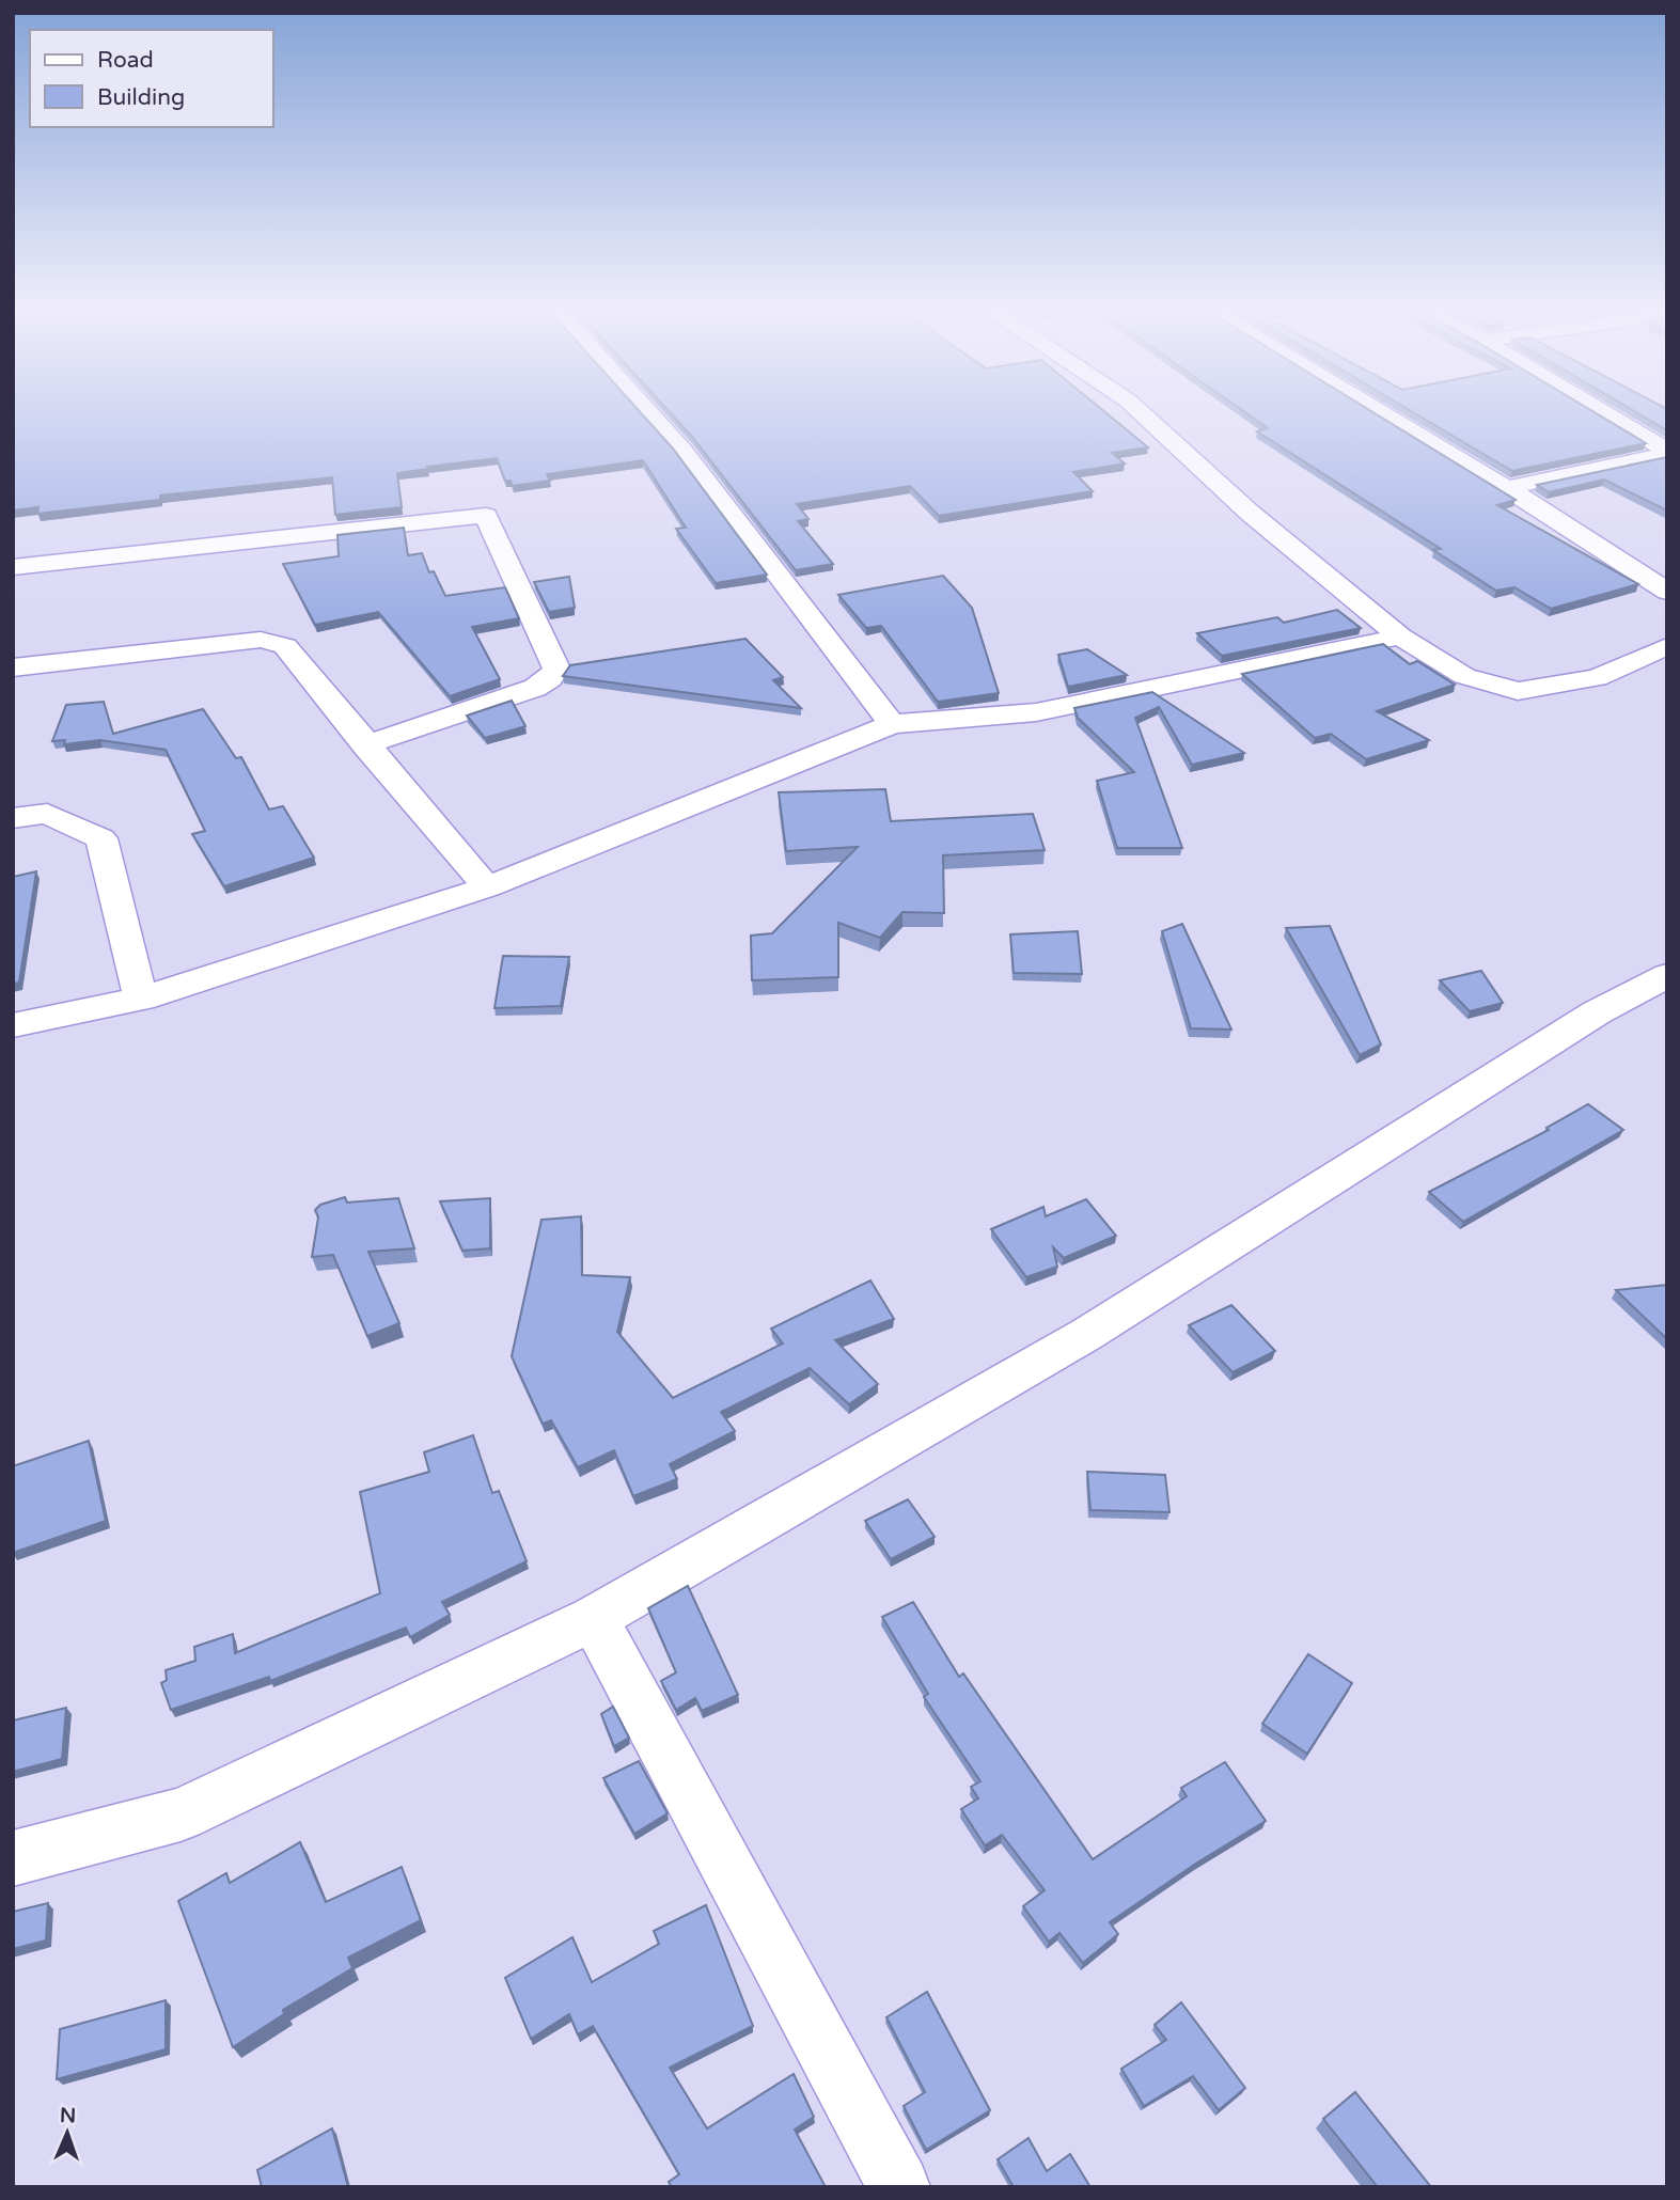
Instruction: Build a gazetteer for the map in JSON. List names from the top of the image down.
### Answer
{
  "legend": ["Road", "Building"],
  "north": "top"
}
